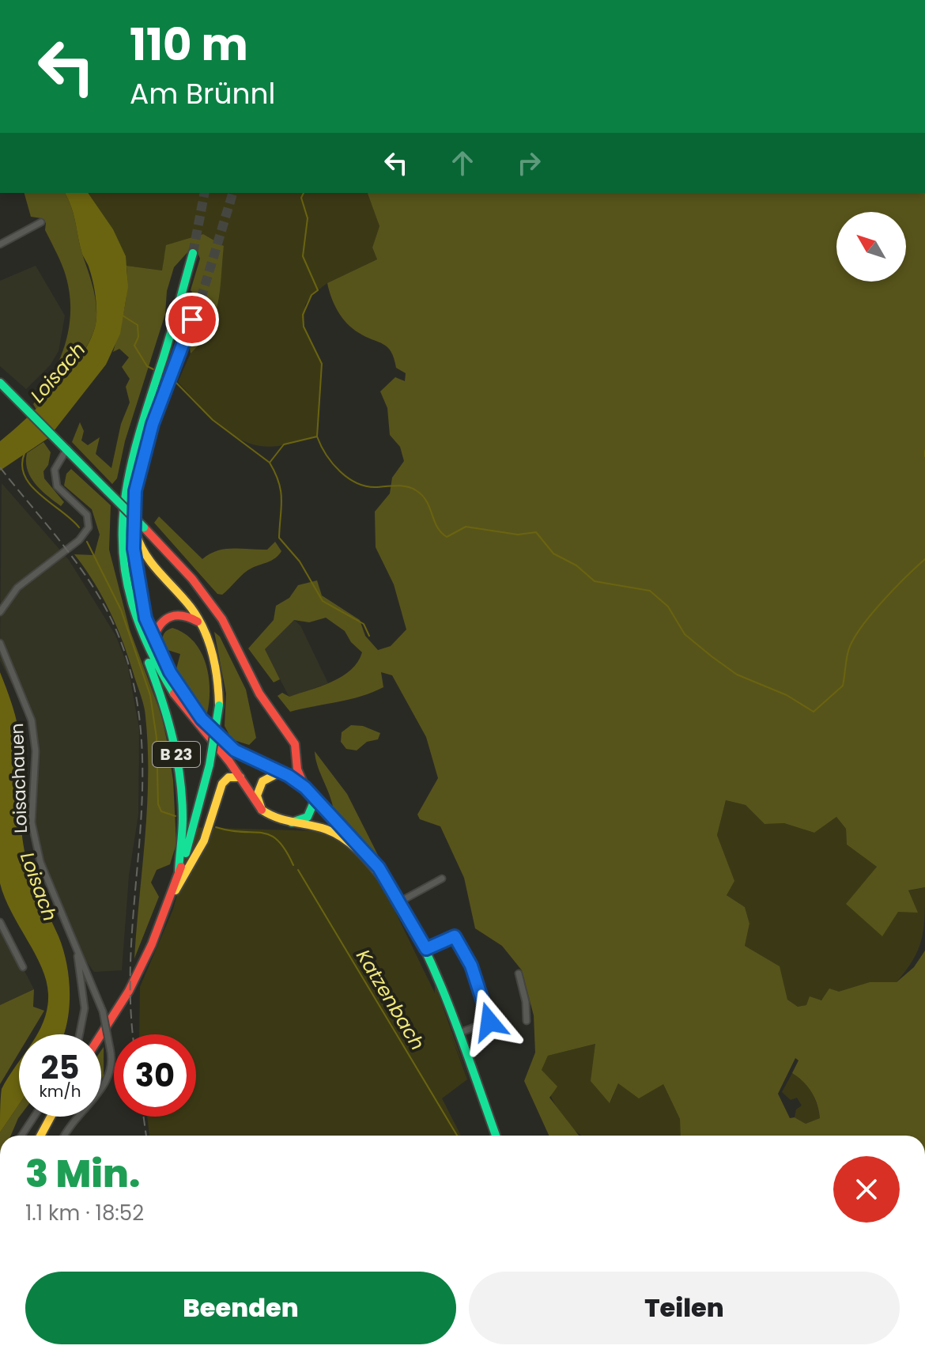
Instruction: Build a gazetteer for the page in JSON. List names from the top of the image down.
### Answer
{
  "streets": {
    "main road": ["B 23"],
    "street": ["Loisachauen"]
  },
  "water": ["Loisach", "Katzenbach"],
  "north": "top left",
  "page": {
    "turn": ["110 m", "Am Brünnl"],
    "speed": "25 km/h",
    "limit": "30",
    "heading": ["3 Min.", "1.1 km · 18:52"],
    "buttons": ["Beenden", "Teilen"]
  }
}
